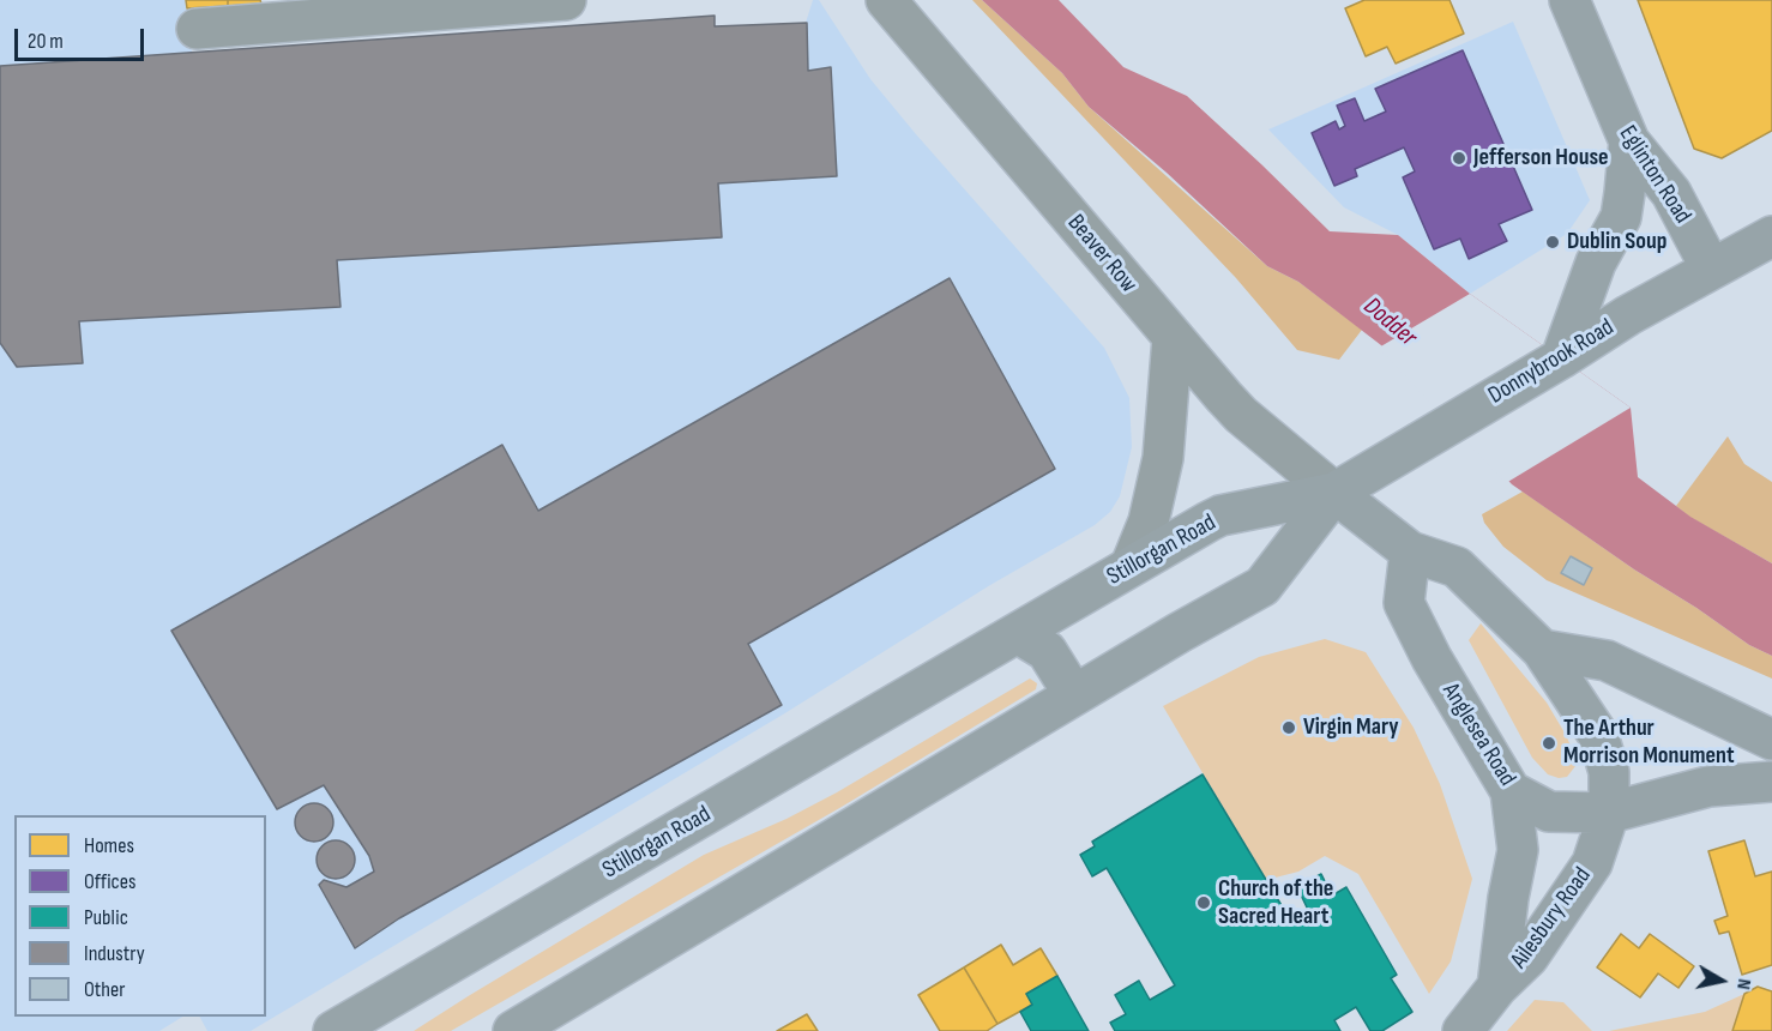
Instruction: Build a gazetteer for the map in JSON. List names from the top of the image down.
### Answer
{
  "streets": {
    "main road": [
      "Eglinton Road",
      "Donnybrook Road",
      "Stillorgan Road",
      "Anglesea Road",
      "Ailesbury Road"
    ],
    "street": ["Beaver Row"]
  },
  "crossings": [
    ["Eglinton Road", "Donnybrook Road"],
    ["Beaver Row", "Donnybrook Road"],
    ["Beaver Row", "Stillorgan Road"],
    ["Donnybrook Road", "Stillorgan Road"],
    ["Anglesea Road", "Ailesbury Road"]
  ],
  "water": ["Dodder"],
  "places": [
    "Jefferson House",
    "Dublin Soup",
    "Virgin Mary",
    "The Arthur Morrison Monument",
    "Church of the Sacred Heart"
  ],
  "legend": [
    "Homes",
    "Offices",
    "Public",
    "Industry",
    "Other"
  ],
  "scale_bar": "20 m",
  "north": "right"
}
